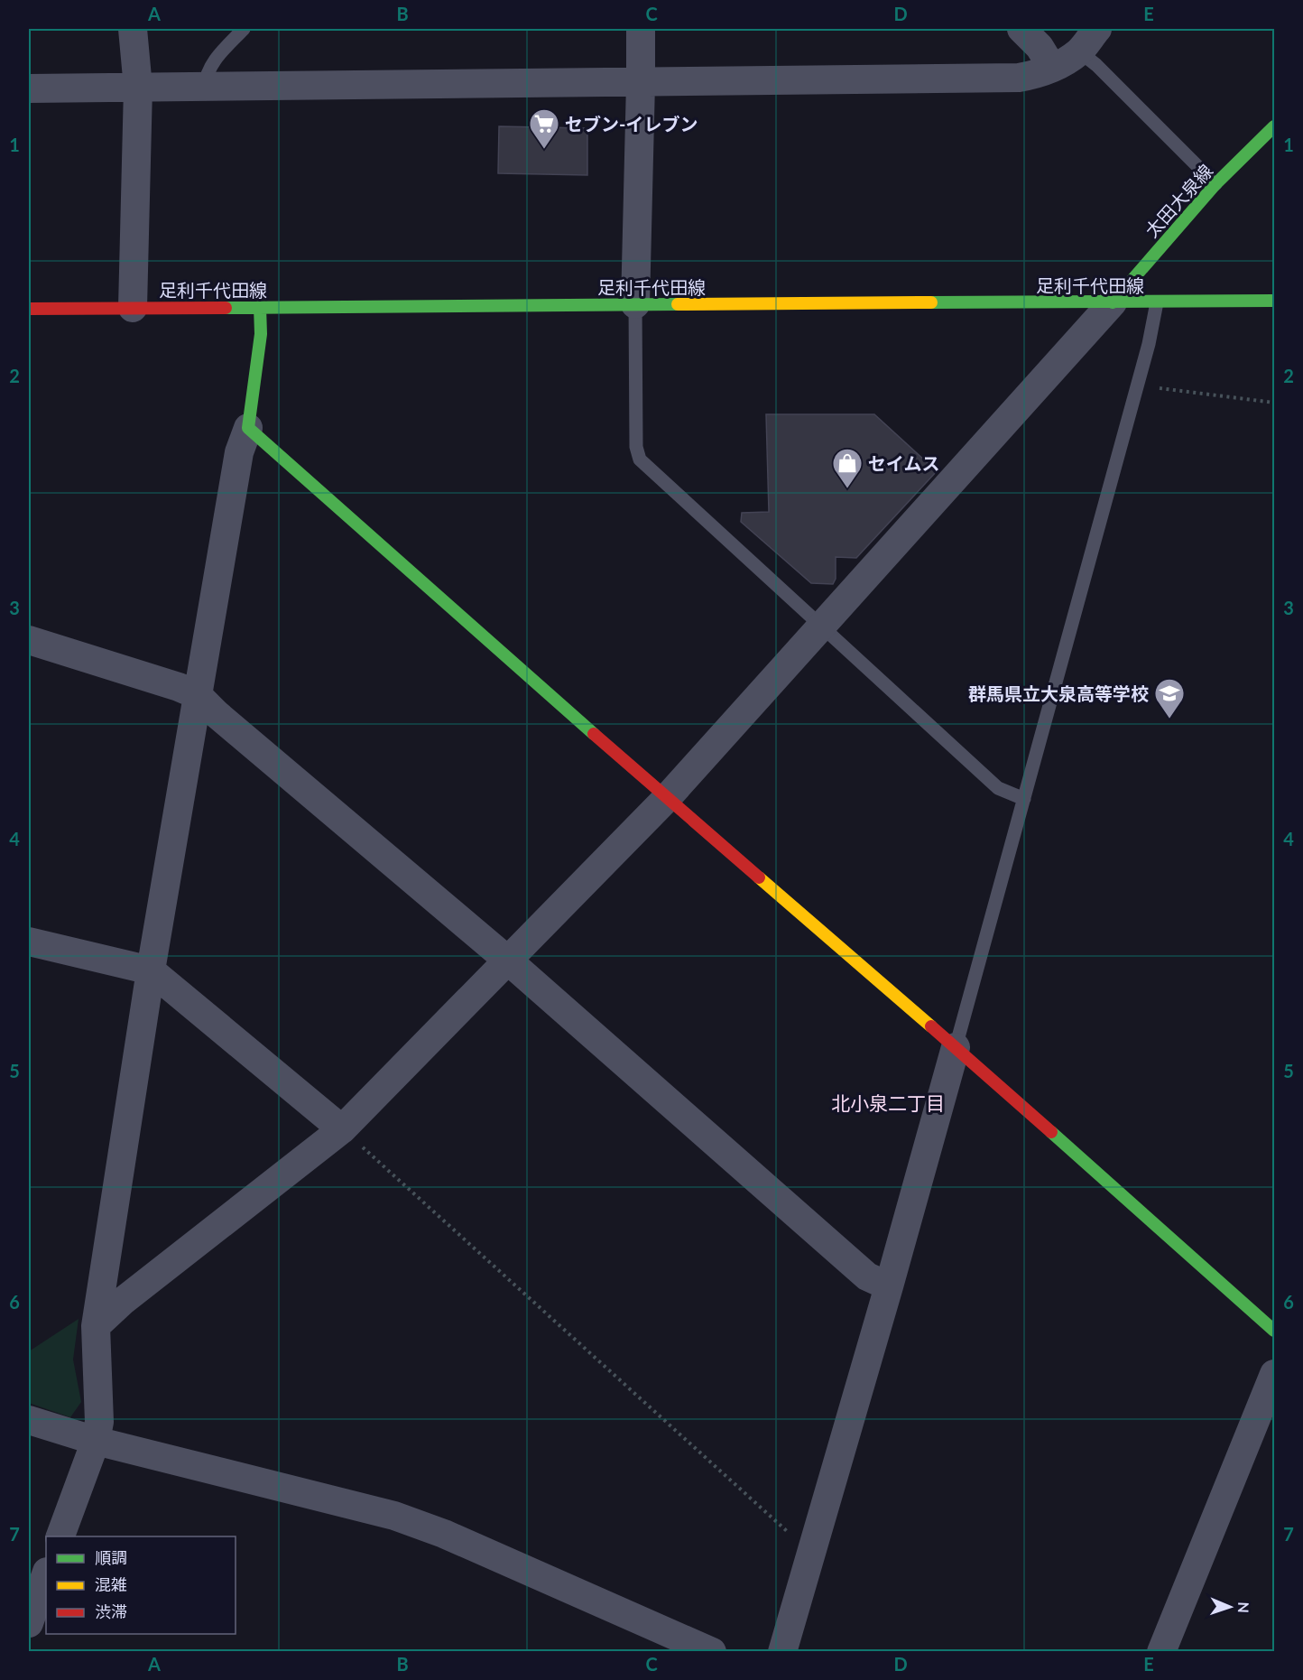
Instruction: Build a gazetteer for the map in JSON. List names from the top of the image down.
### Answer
{
  "streets": {
    "main road": ["太田大泉線", "足利千代田線"]
  },
  "crossings": [
    ["太田大泉線", "足利千代田線"]
  ],
  "districts": ["北小泉二丁目"],
  "places": {
    "supermarket": ["セブン-イレブン"],
    "shop": ["セイムス"],
    "school or university": ["群馬県立大泉高等学校"]
  },
  "legend": ["順調", "混雑", "渋滞"],
  "north": "right",
  "grid": {
    "columns": [
      "A",
      "B",
      "C",
      "D",
      "E"
    ],
    "rows": [
      "1",
      "2",
      "3",
      "4",
      "5",
      "6",
      "7"
    ]
  }
}
